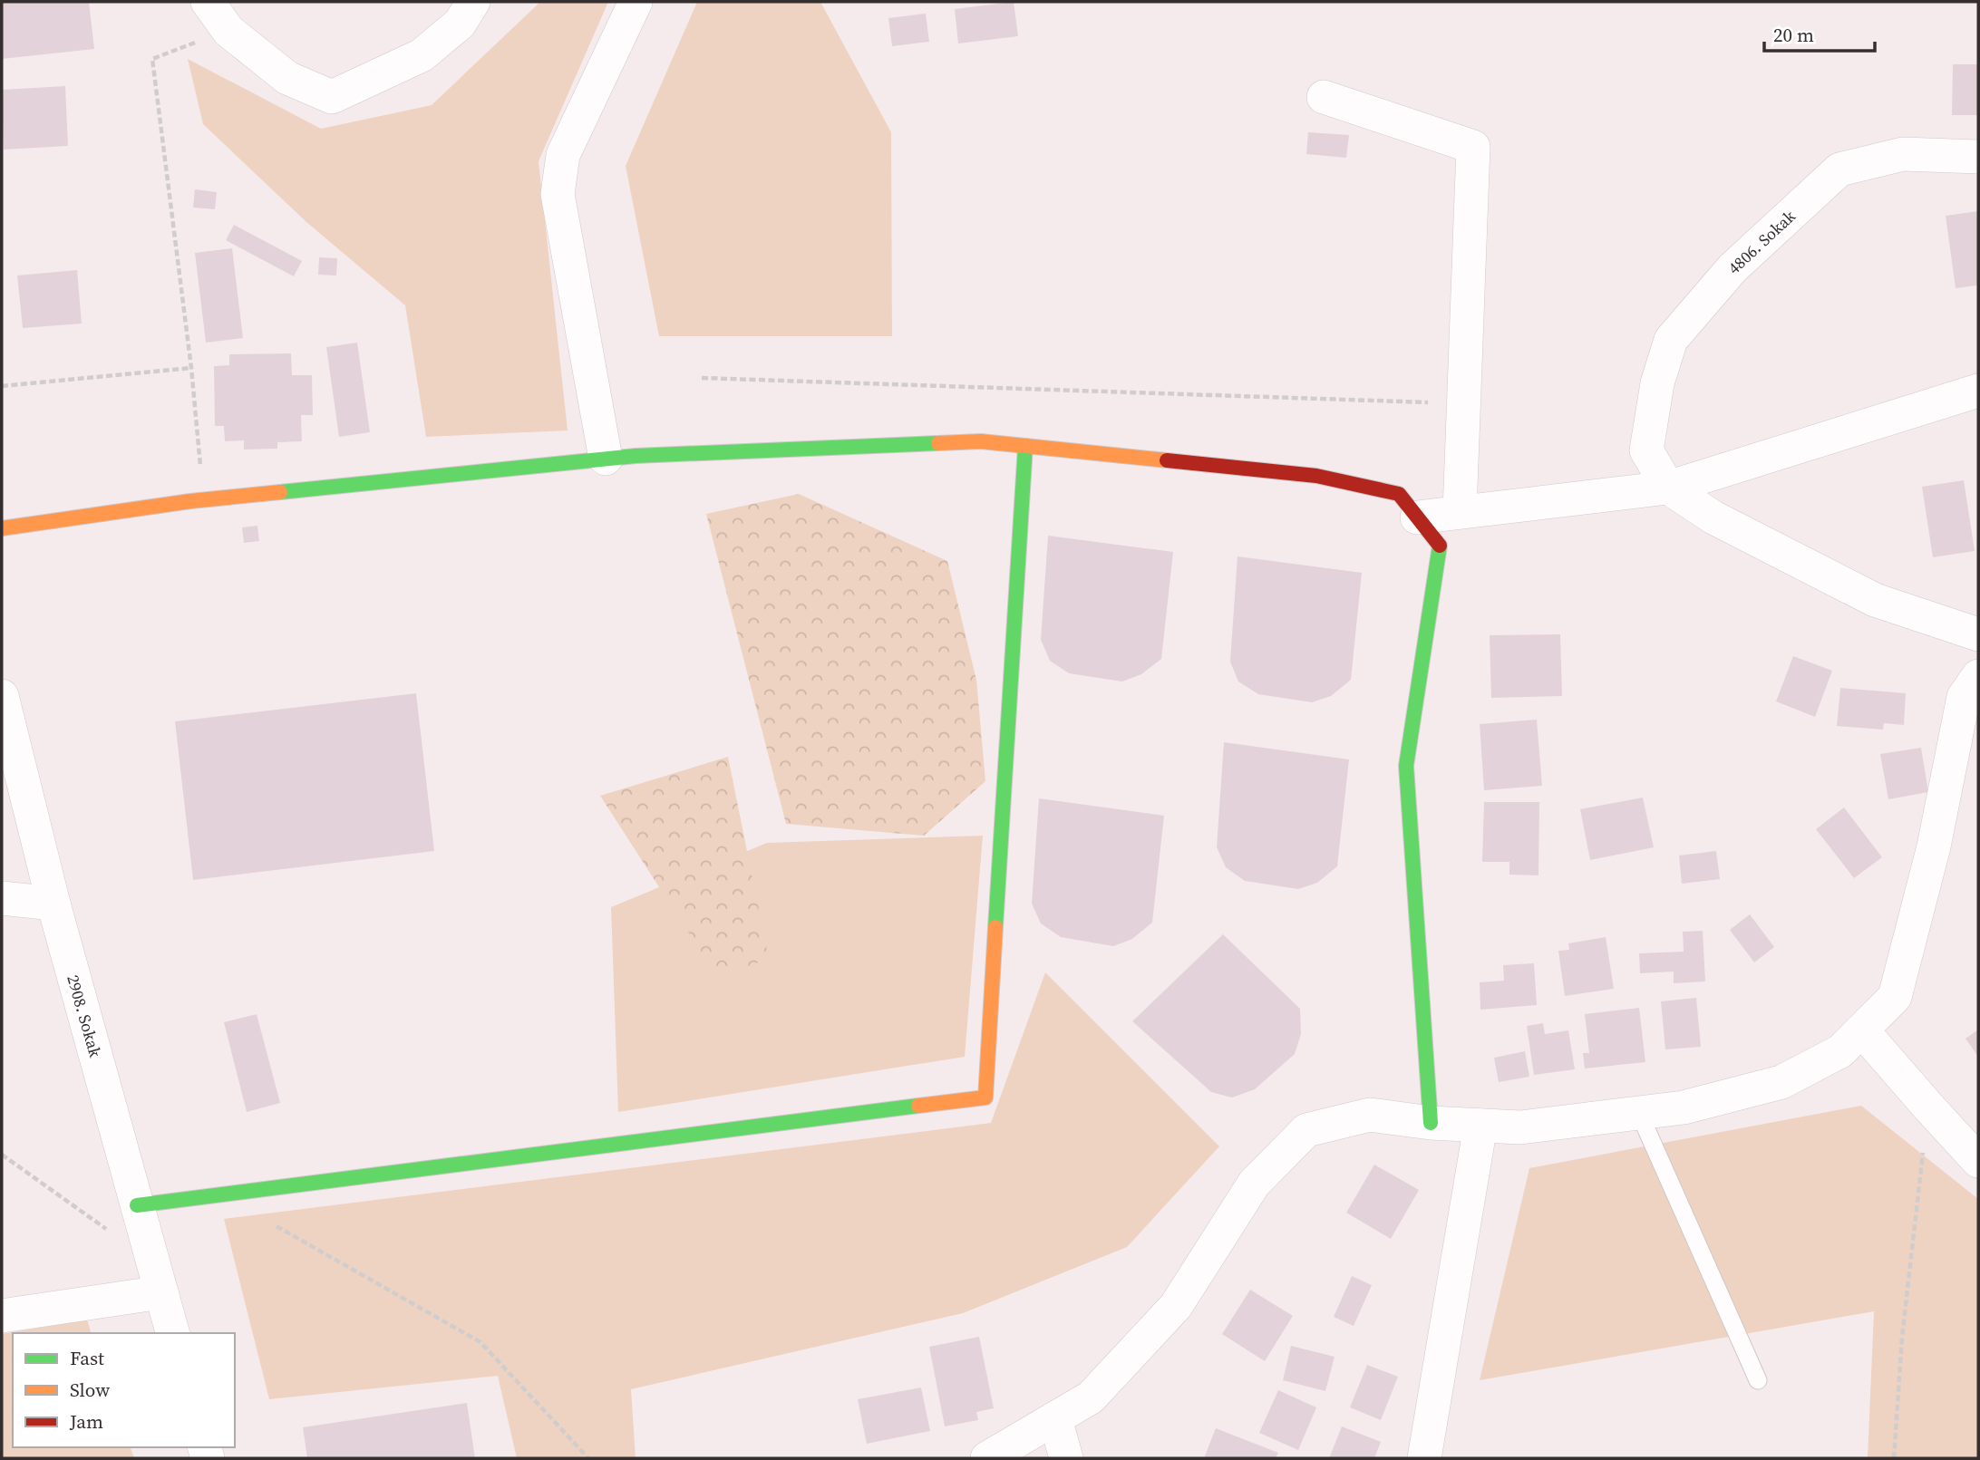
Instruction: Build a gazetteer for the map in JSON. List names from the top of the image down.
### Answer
{
  "streets": {
    "street": ["4806. Sokak", "2908. Sokak"]
  },
  "legend": ["Fast", "Slow", "Jam"],
  "scale_bar": "20 m"
}
